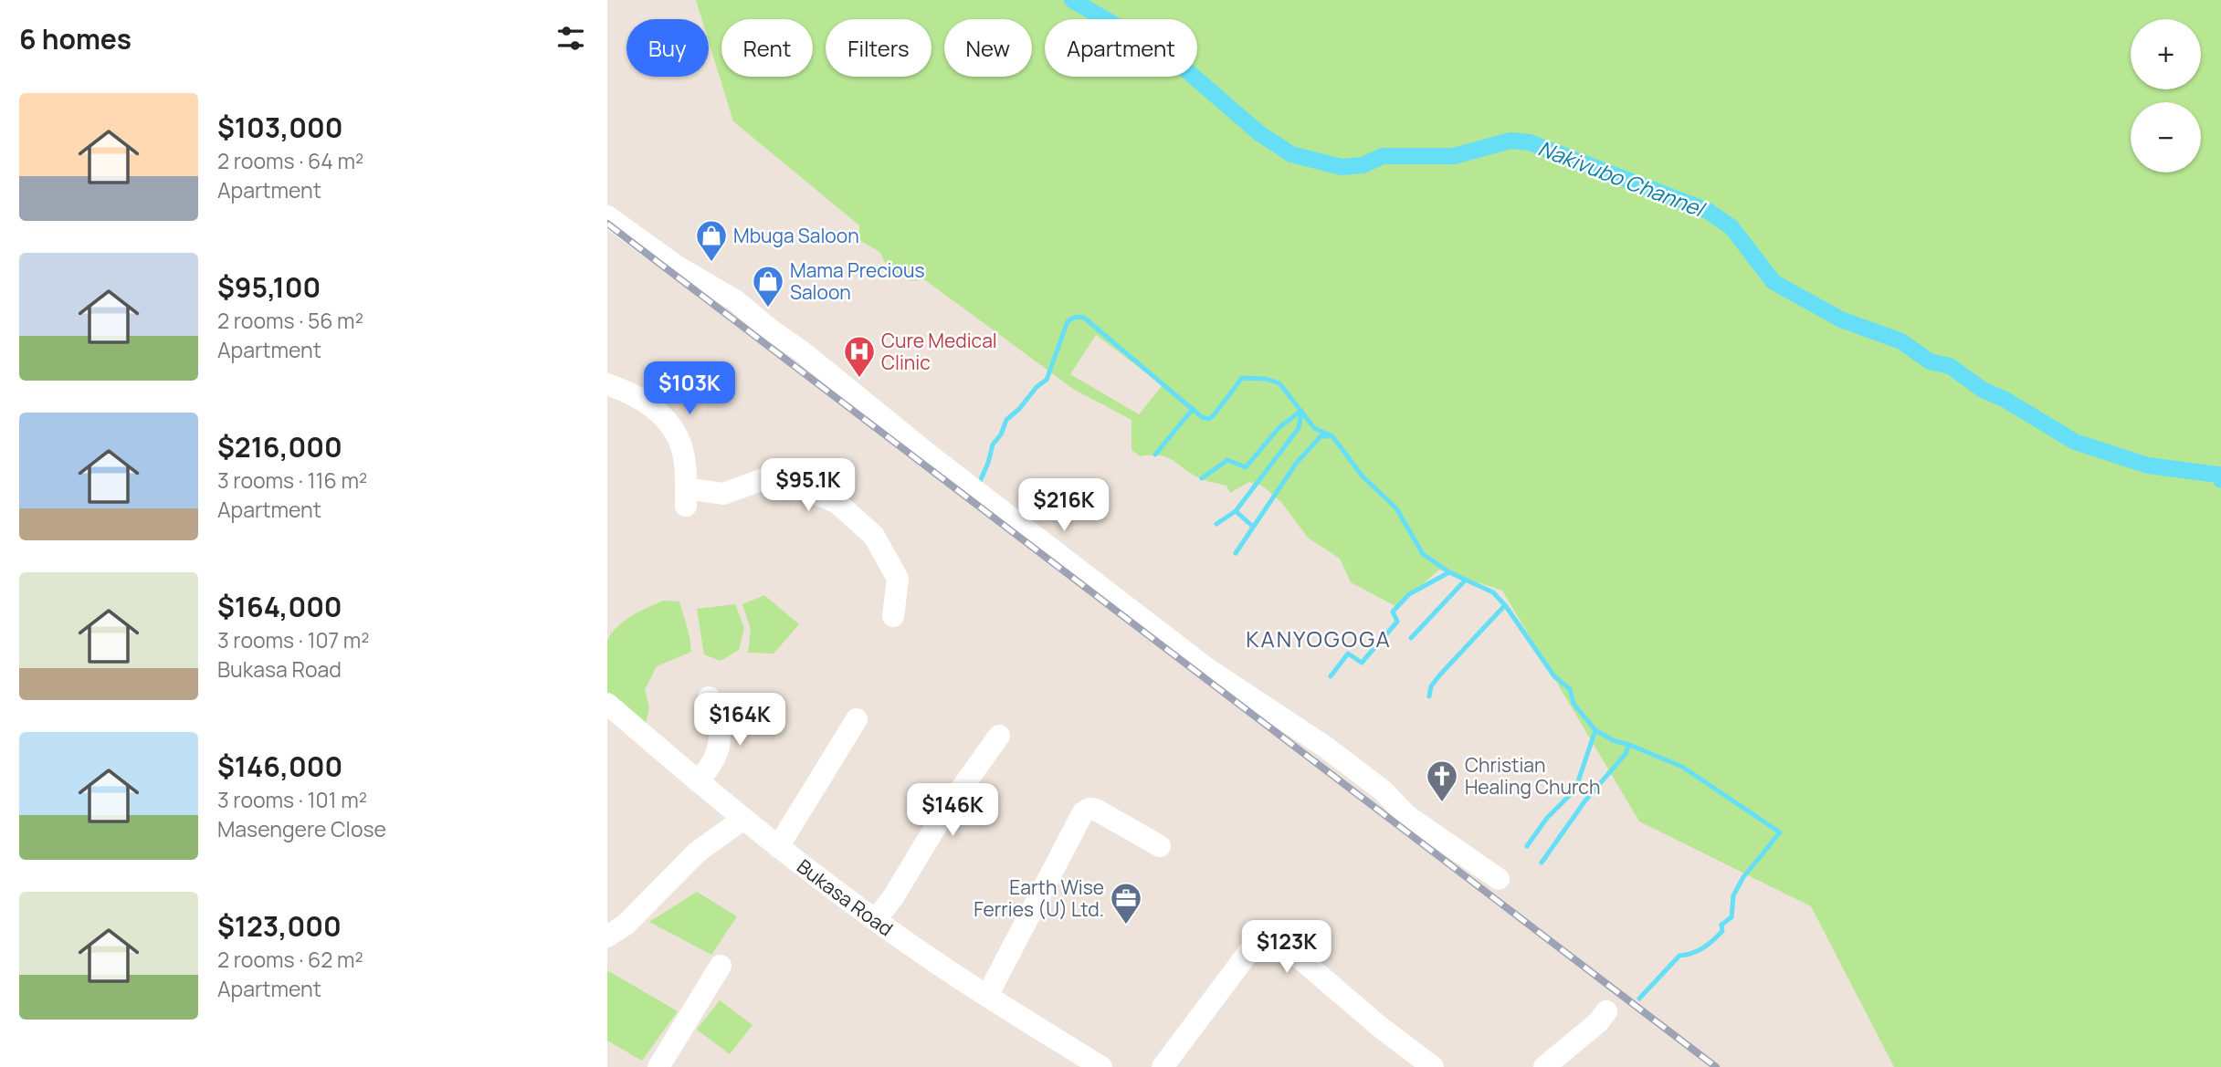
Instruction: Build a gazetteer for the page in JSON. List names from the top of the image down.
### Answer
{
  "streets": {
    "street": ["Bukasa Road"]
  },
  "districts": ["KANYOGOGA"],
  "water": ["Nakivubo Channel"],
  "places": {
    "shop": ["Mbuga Saloon", "Mama Precious Saloon"],
    "hospital": ["Cure Medical Clinic"],
    "church": ["Christian Healing Church"],
    "office": ["Earth Wise Ferries (U) Ltd."]
  },
  "page": {
    "heading": "6 homes",
    "map_buttons": ["+", "−"],
    "chip": [
      "Buy",
      "Rent",
      "Filters",
      "New",
      "Apartment"
    ],
    "list": [
      {
        "name": "$103,000",
        "note": "2 rooms · 64 m² · Apartment"
      },
      {
        "name": "$95,100",
        "note": "2 rooms · 56 m² · Apartment"
      },
      {
        "name": "$216,000",
        "note": "3 rooms · 116 m² · Apartment"
      },
      {
        "name": "$164,000",
        "note": "3 rooms · 107 m² · Bukasa Road"
      },
      {
        "name": "$146,000",
        "note": "3 rooms · 101 m² · Masengere Close"
      },
      {
        "name": "$123,000",
        "note": "2 rooms · 62 m² · Apartment"
      }
    ],
    "price": [
      "$103K",
      "$95.1K",
      "$216K",
      "$164K",
      "$146K",
      "$123K"
    ]
  }
}
